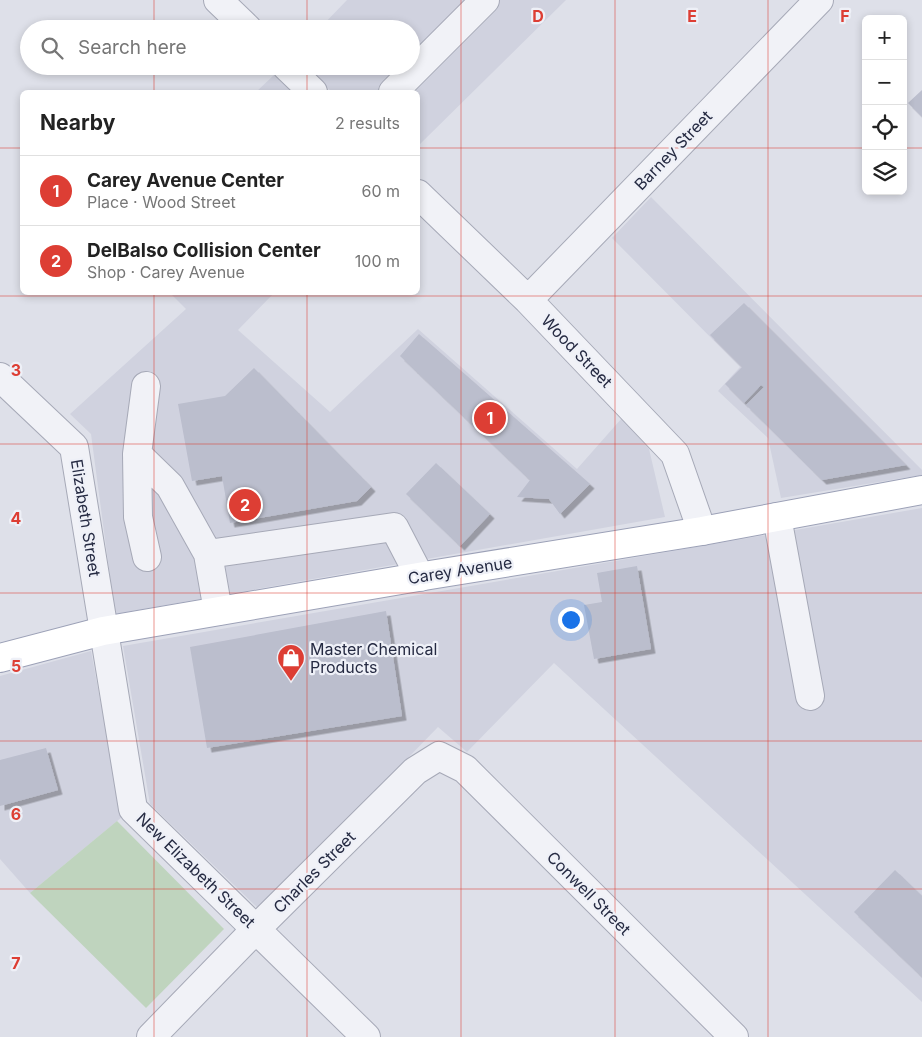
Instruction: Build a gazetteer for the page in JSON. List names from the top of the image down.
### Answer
{
  "streets": {
    "main road": ["Carey Avenue"],
    "street": [
      "Barney Street",
      "Wood Street",
      "Elizabeth Street",
      "New Elizabeth Street",
      "Charles Street",
      "Conwell Street"
    ]
  },
  "crossings": [
    ["Barney Street", "Wood Street"],
    ["Wood Street", "Carey Avenue"],
    ["Elizabeth Street", "Carey Avenue"],
    ["Elizabeth Street", "New Elizabeth Street"],
    ["Carey Avenue", "New Elizabeth Street"],
    ["New Elizabeth Street", "Charles Street"],
    ["Charles Street", "Conwell Street"]
  ],
  "places": {
    "shop": ["Master Chemical Products"]
  },
  "page": {
    "map_buttons": ["+", "−"],
    "search": "Search here",
    "heading": ["Nearby", "2 results"],
    "list": [
      {
        "mark": "1",
        "name": "Carey Avenue Center",
        "note": "Place · Wood Street",
        "value": "60 m"
      },
      {
        "mark": "2",
        "name": "DelBalso Collision Center",
        "note": "Shop · Carey Avenue",
        "value": "100 m"
      }
    ],
    "pins": ["1", "2"]
  },
  "grid": {
    "columns": ["D", "E", "F"],
    "rows": [
      "3",
      "4",
      "5",
      "6",
      "7"
    ]
  }
}
